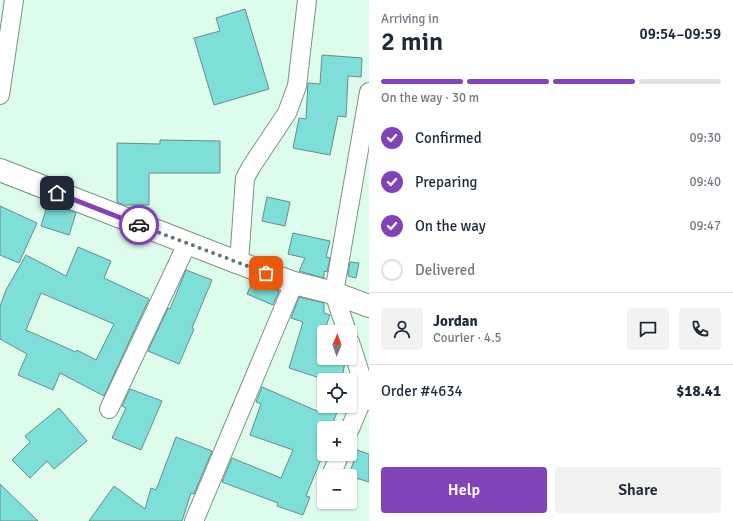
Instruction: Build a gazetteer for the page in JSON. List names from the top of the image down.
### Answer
{
  "north": "top",
  "page": {
    "heading": ["2 min", "Arriving in", "09:54–09:59"],
    "panel": [
      "Jordan",
      "Courier · 4.5",
      "Order #4634",
      "$18.41"
    ],
    "bar": "On the way · 30 m",
    "list": [
      ["Confirmed", "09:30"],
      ["Preparing", "09:40"],
      ["On the way", "09:47"],
      "Delivered"
    ],
    "map_buttons": ["+", "−"],
    "buttons": ["Help", "Share"]
  }
}
